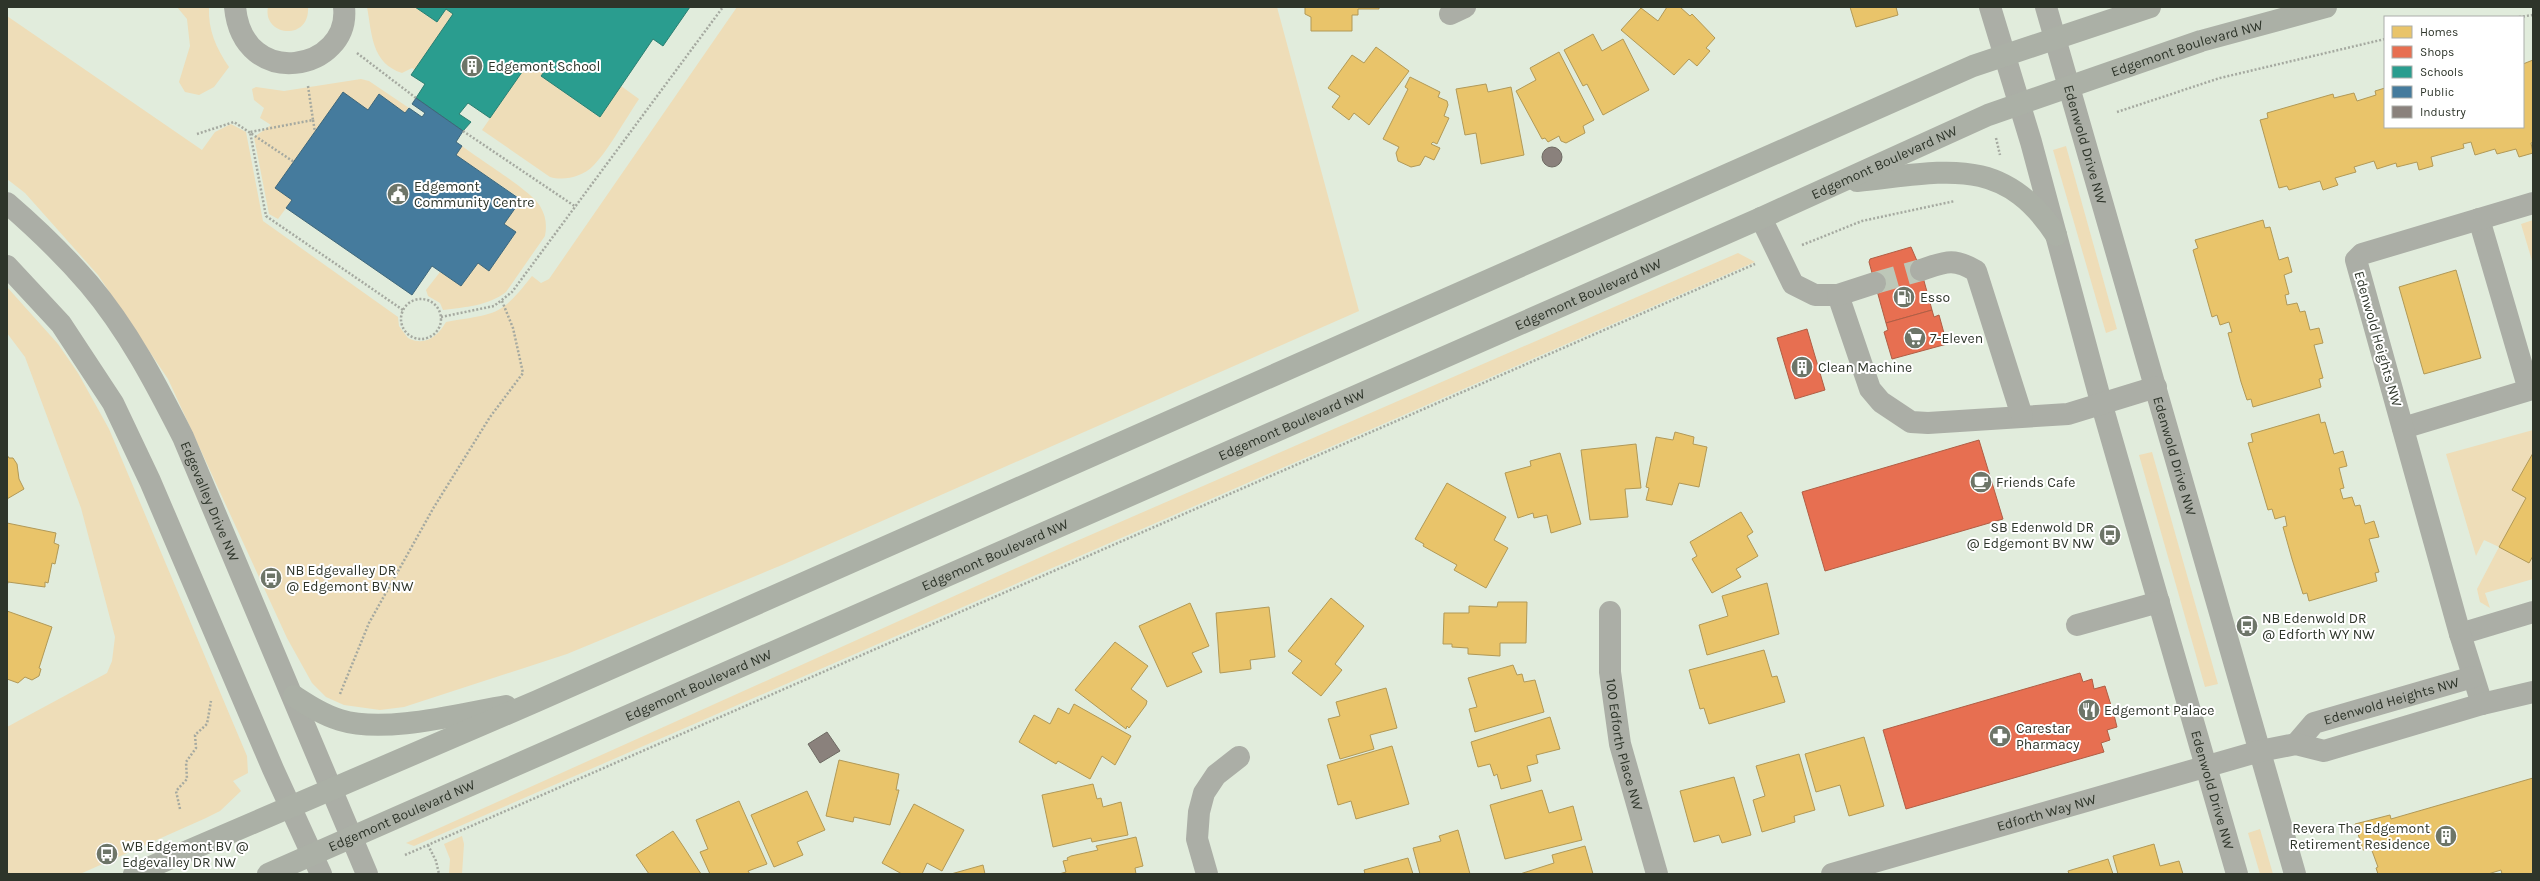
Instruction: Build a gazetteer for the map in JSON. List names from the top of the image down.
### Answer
{
  "streets": {
    "main road": ["Edgemont Boulevard NW"],
    "street": [
      "Edenwold Drive NW",
      "Edenwold Heights NW",
      "Edgevalley Drive NW",
      "100 Edforth Place NW",
      "Edforth Way NW"
    ]
  },
  "crossings": [
    ["Edgemont Boulevard NW", "Edenwold Drive NW"],
    ["Edgemont Boulevard NW", "Edgevalley Drive NW"],
    ["Edenwold Drive NW", "Edenwold Heights NW"],
    ["Edenwold Drive NW", "Edforth Way NW"],
    ["Edenwold Heights NW", "Edforth Way NW"]
  ],
  "places": {
    "building": ["Edgemont School", "Clean Machine", "Revera The Edgemont Retirement Residence"],
    "public building": ["Edgemont Community Centre"],
    "fuel station": ["Esso"],
    "supermarket": ["7-Eleven"],
    "cafe": ["Friends Cafe"],
    "bus stop": [
      "SB Edenwold DR @ Edgemont BV NW",
      "NB Edgevalley DR @ Edgemont BV NW",
      "NB Edenwold DR @ Edforth WY NW",
      "WB Edgemont BV @ Edgevalley DR NW"
    ],
    "restaurant": ["Edgemont Palace"],
    "pharmacy": ["Carestar Pharmacy"]
  },
  "legend": [
    "Homes",
    "Shops",
    "Schools",
    "Public",
    "Industry"
  ]
}
